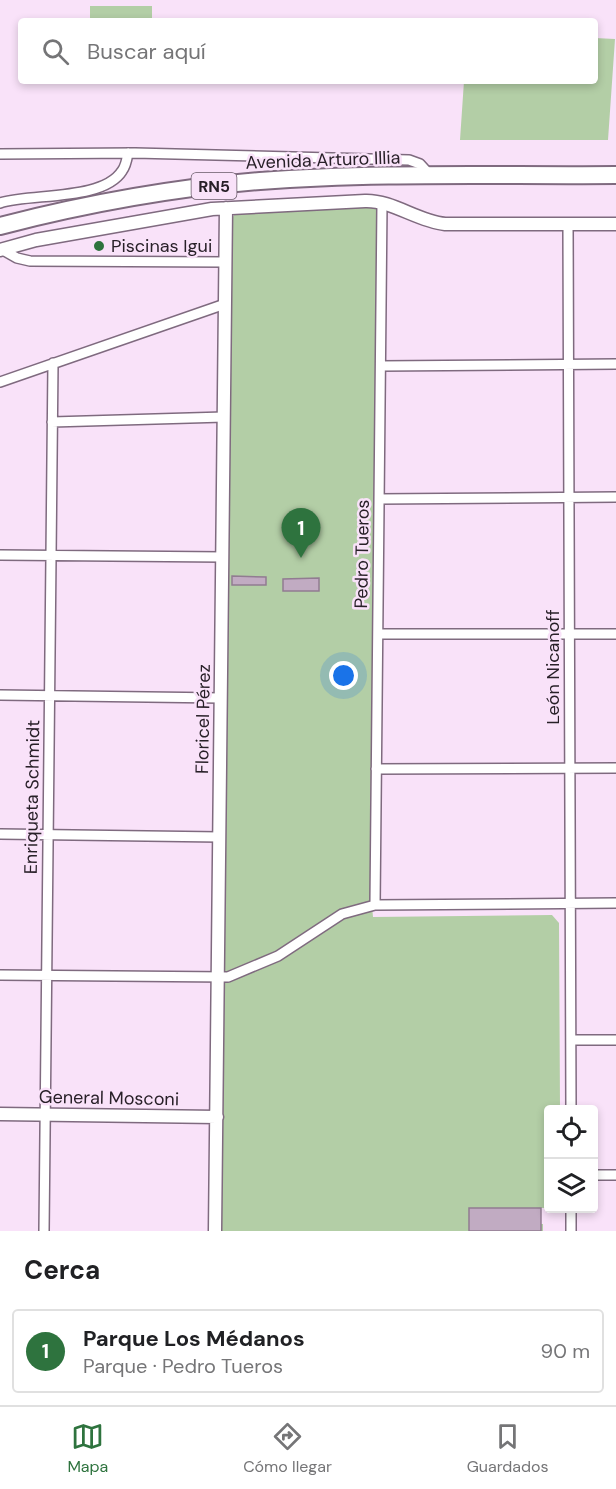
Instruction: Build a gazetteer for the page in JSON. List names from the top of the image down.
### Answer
{
  "streets": {
    "highway": ["Avenida Arturo Illia", "RN5"],
    "street": [
      "Pedro Tueros",
      "León Nicanoff",
      "Floricel Pérez",
      "Enriqueta Schmidt",
      "General Mosconi"
    ]
  },
  "crossings": [
    ["Floricel Pérez", "General Mosconi"],
    ["Enriqueta Schmidt", "General Mosconi"]
  ],
  "places": ["Piscinas Igui"],
  "page": {
    "search": "Buscar aquí",
    "pins": "1",
    "heading": "Cerca",
    "list": [
      {
        "mark": "1",
        "name": "Parque Los Médanos",
        "note": "Parque · Pedro Tueros",
        "value": "90 m"
      }
    ],
    "nav": ["Mapa", "Cómo llegar", "Guardados"]
  }
}
